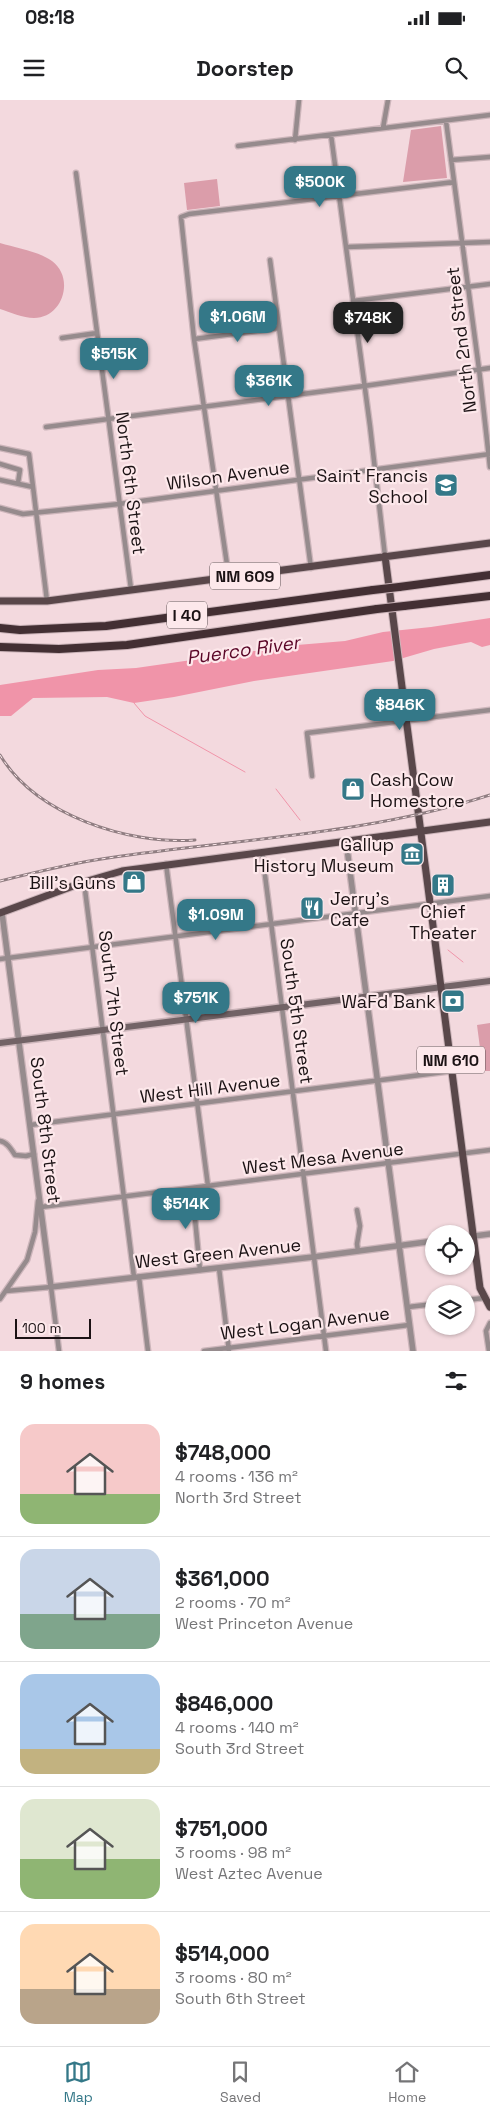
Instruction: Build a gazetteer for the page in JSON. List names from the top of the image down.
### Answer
{
  "streets": {
    "highway": ["I 40"],
    "main road": ["NM 609", "NM 610"],
    "street": [
      "North 2nd Street",
      "Wilson Avenue",
      "North 6th Street",
      "South 7th Street",
      "South 5th Street",
      "West Hill Avenue",
      "South 8th Street",
      "West Mesa Avenue",
      "West Green Avenue",
      "West Logan Avenue"
    ]
  },
  "crossings": [
    ["North 2nd Street", "Wilson Avenue"],
    ["Wilson Avenue", "North 6th Street"],
    ["North 6th Street", "NM 609"],
    ["NM 609", "NM 610"],
    ["South 7th Street", "West Hill Avenue"],
    ["South 7th Street", "West Mesa Avenue"],
    ["South 7th Street", "West Green Avenue"],
    ["South 5th Street", "West Hill Avenue"],
    ["South 5th Street", "West Mesa Avenue"],
    ["South 5th Street", "West Green Avenue"],
    ["NM 610", "West Hill Avenue"],
    ["NM 610", "West Mesa Avenue"],
    ["West Hill Avenue", "South 8th Street"],
    ["South 8th Street", "West Mesa Avenue"],
    ["South 8th Street", "West Green Avenue"]
  ],
  "water": ["Puerco River"],
  "places": {
    "school or university": ["Saint Francis School"],
    "shop": ["Cash Cow Homestore", "Bill's Guns"],
    "museum": ["Gallup History Museum"],
    "building": ["Chief Theater"],
    "restaurant": ["Jerry's Cafe"],
    "bank": ["WaFd Bank"]
  },
  "scale_bar": "100 m",
  "page": {
    "status": "08:18",
    "header": "Doorstep",
    "price": [
      "$500K",
      "$1.06M",
      "$748K",
      "$515K",
      "$361K",
      "$846K",
      "$1.09M",
      "$751K",
      "$514K"
    ],
    "scale": "100 m",
    "heading": "9 homes",
    "list": [
      {
        "name": "$748,000",
        "note": "4 rooms · 136 m² · North 3rd Street"
      },
      {
        "name": "$361,000",
        "note": "2 rooms · 70 m² · West Princeton Avenue"
      },
      {
        "name": "$846,000",
        "note": "4 rooms · 140 m² · South 3rd Street"
      },
      {
        "name": "$751,000",
        "note": "3 rooms · 98 m² · West Aztec Avenue"
      },
      {
        "name": "$514,000",
        "note": "3 rooms · 80 m² · South 6th Street"
      }
    ],
    "tabs": ["Map", "Saved", "Home"]
  }
}
